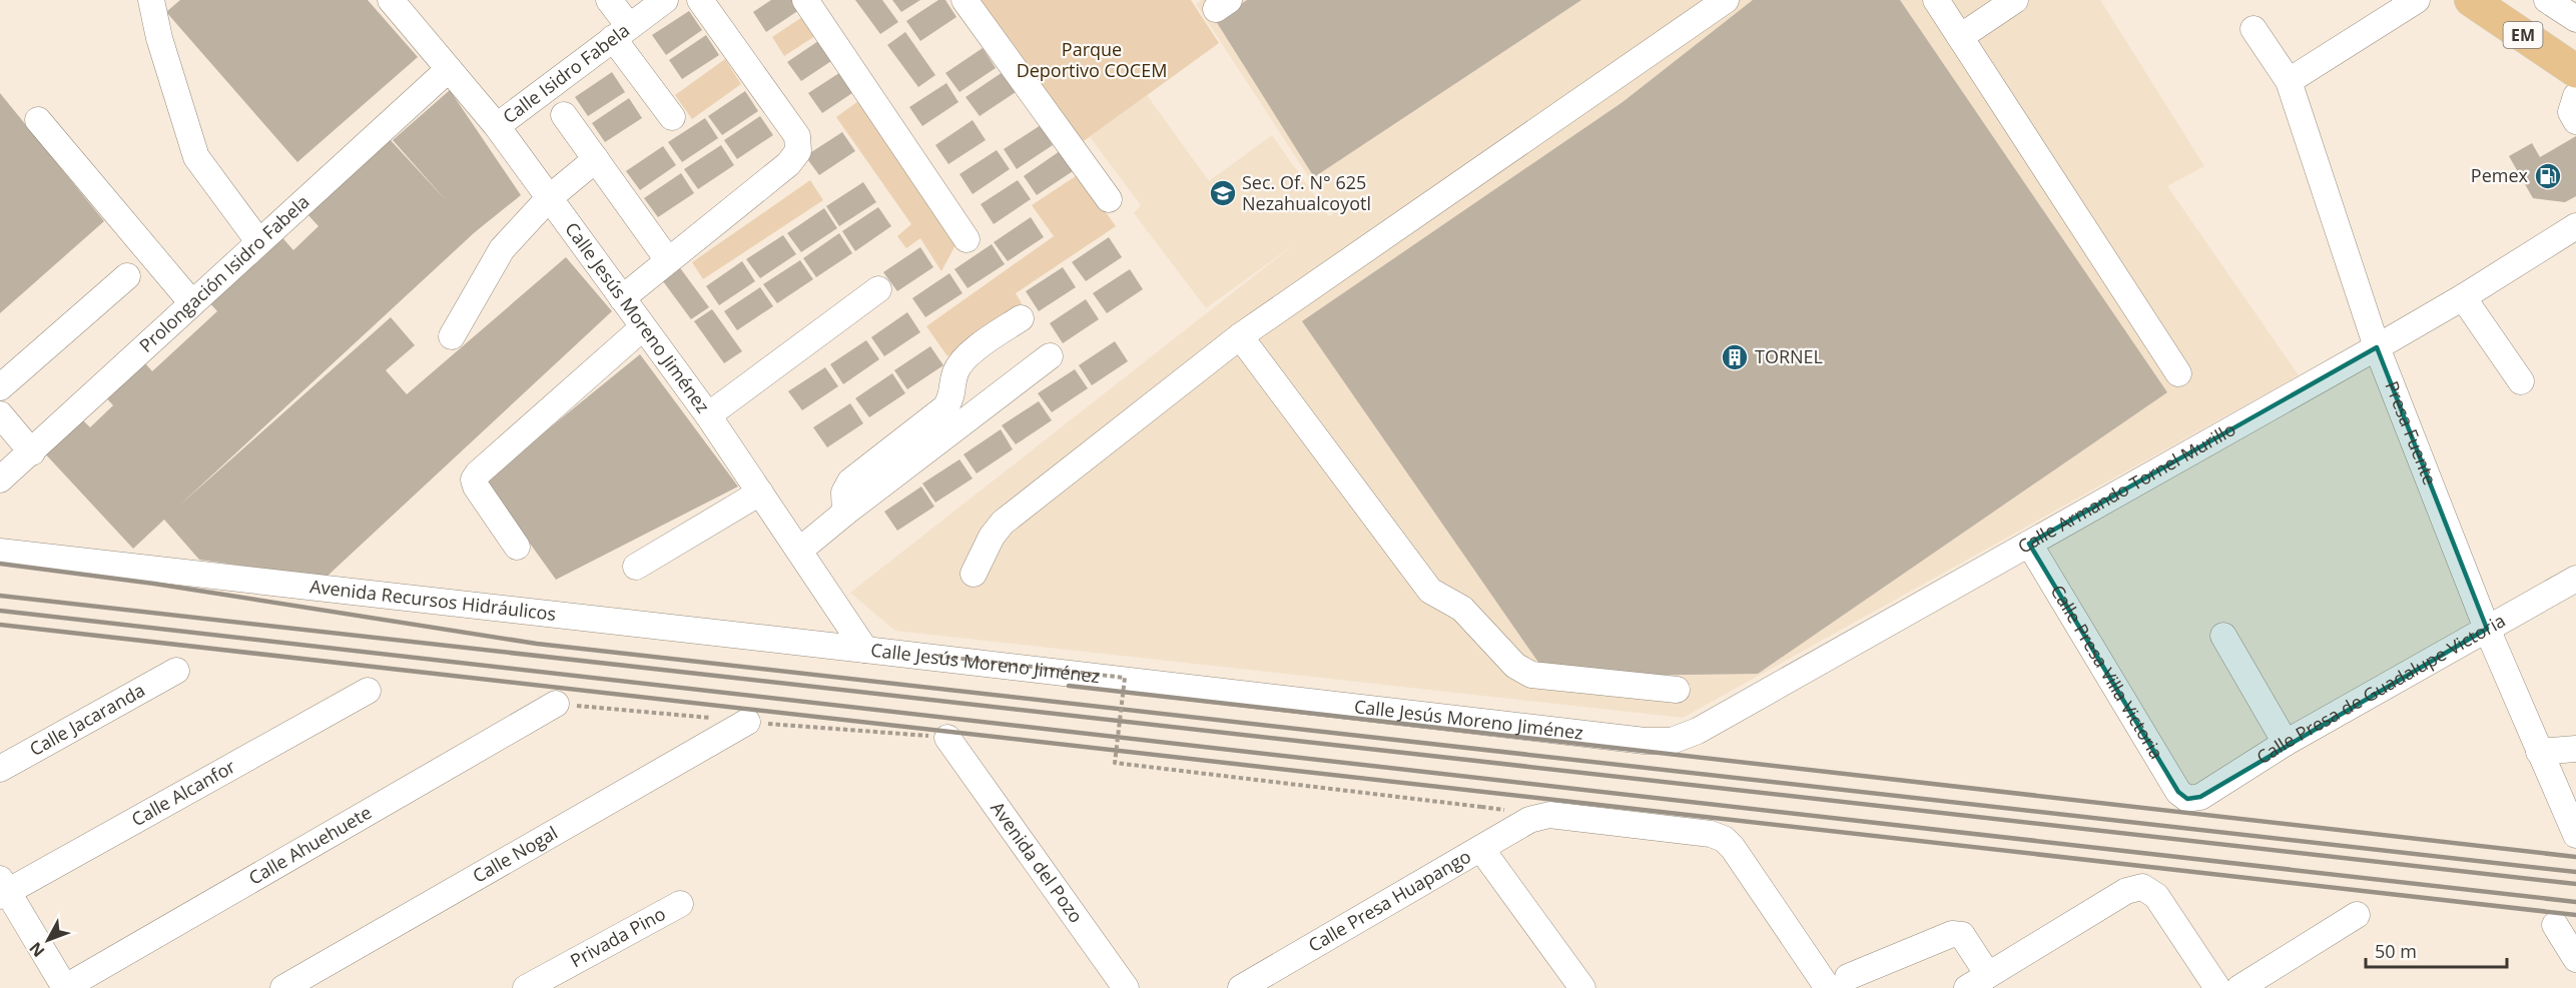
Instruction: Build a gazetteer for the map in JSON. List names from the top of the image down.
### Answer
{
  "streets": {
    "main road": ["EM"],
    "street": [
      "Calle Isidro Fabela",
      "Prolongación Isidro Fabela",
      "Calle Jesús Moreno Jiménez",
      "Presa Fuente",
      "Calle Armando Tornel Murillo",
      "Avenida Recursos Hidráulicos",
      "Calle Presa Villa Victoria",
      "Calle Presa de Guadalupe Victoria",
      "Calle Jacaranda",
      "Calle Alcanfor",
      "Calle Ahuehuete",
      "Calle Nogal",
      "Avenida del Pozo",
      "Calle Presa Huapango",
      "Privada Pino"
    ]
  },
  "crossings": [
    ["Calle Isidro Fabela", "Calle Jesús Moreno Jiménez"],
    ["Prolongación Isidro Fabela", "Calle Jesús Moreno Jiménez"],
    ["Calle Jesús Moreno Jiménez", "Calle Armando Tornel Murillo"],
    ["Calle Jesús Moreno Jiménez", "Avenida Recursos Hidráulicos"],
    ["Presa Fuente", "Calle Armando Tornel Murillo"],
    ["Presa Fuente", "Calle Presa de Guadalupe Victoria"],
    ["Calle Armando Tornel Murillo", "Calle Presa Villa Victoria"],
    ["Calle Presa Villa Victoria", "Calle Presa de Guadalupe Victoria"]
  ],
  "parks": ["Parque Deportivo COCEM"],
  "places": {
    "fuel station": ["Pemex"],
    "school or university": ["Sec. Of. N° 625 Nezahualcoyotl"],
    "building": ["TORNEL"]
  },
  "scale_bar": "50 m",
  "north": "bottom left"
}
